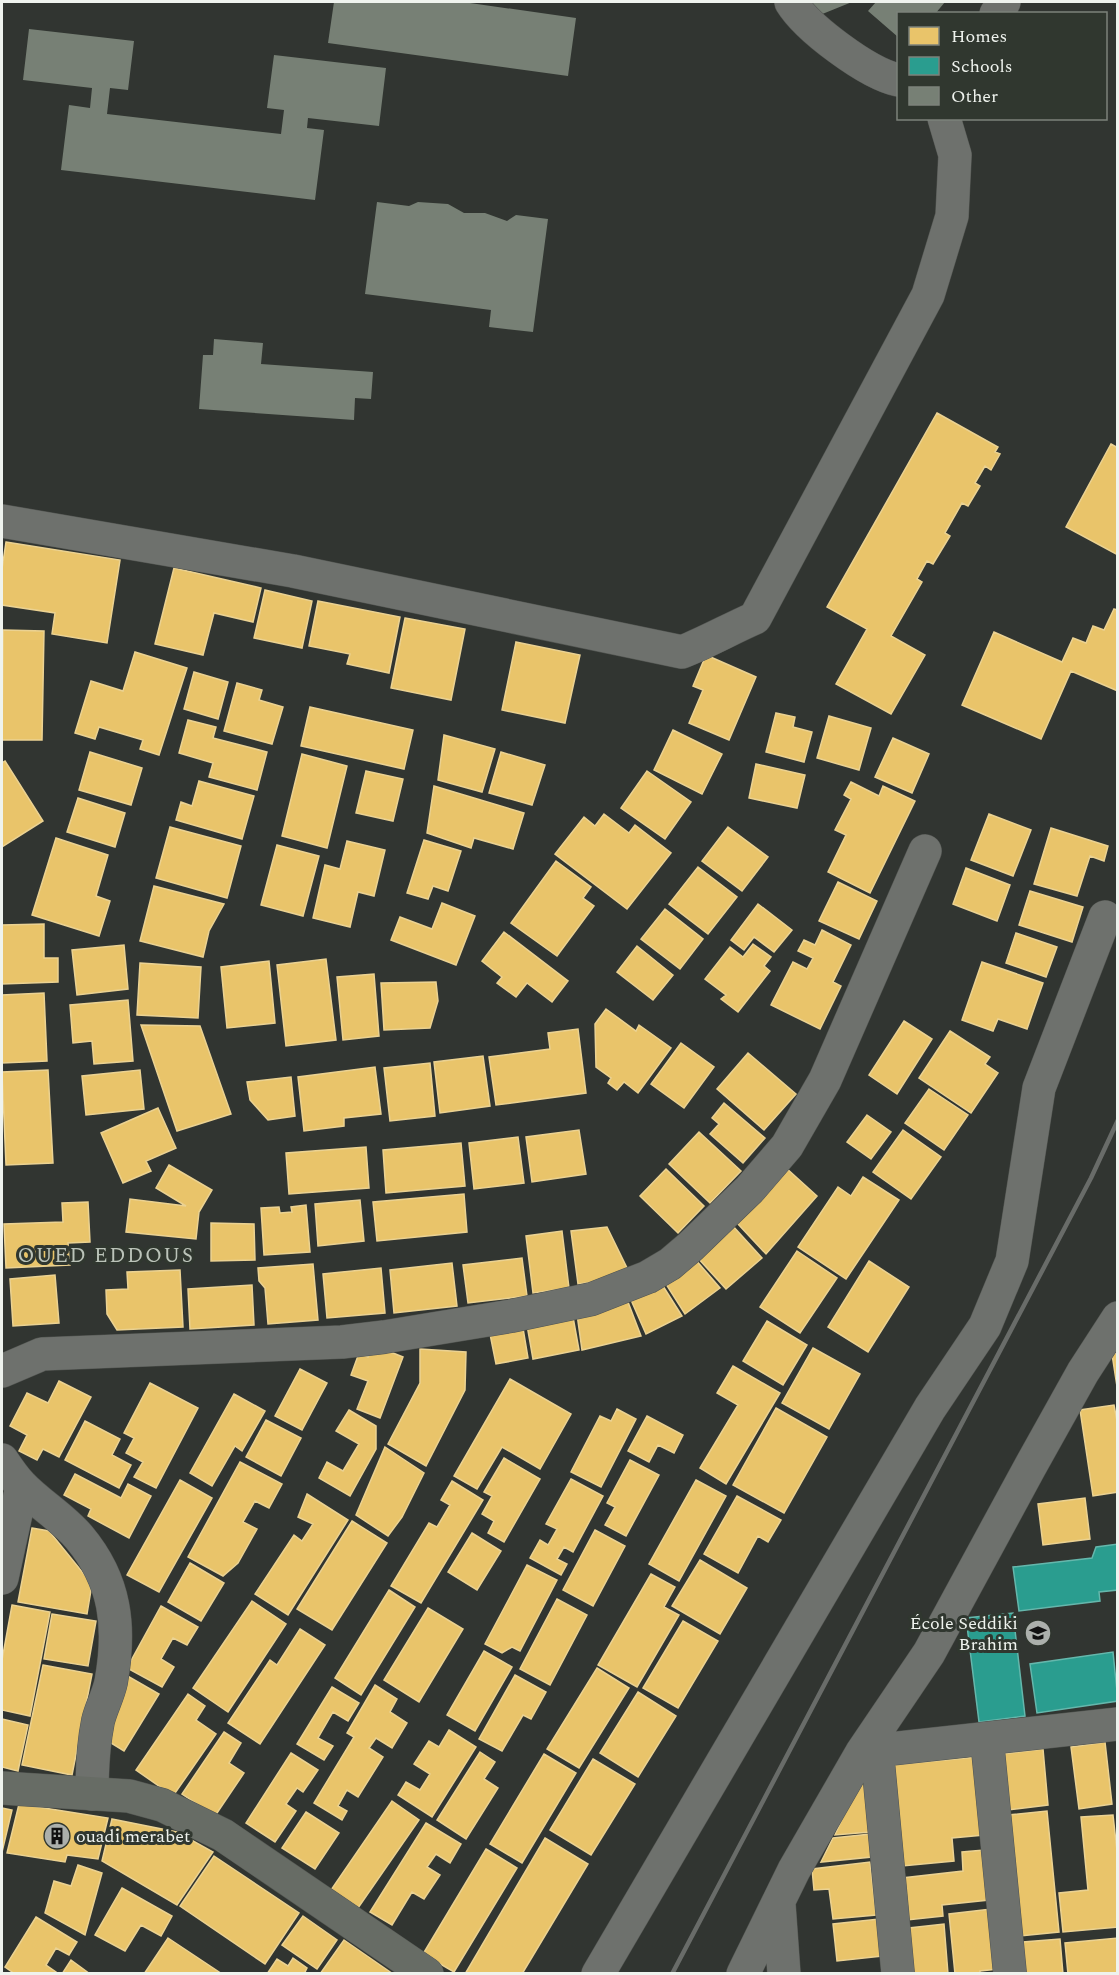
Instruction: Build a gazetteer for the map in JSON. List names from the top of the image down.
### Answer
{
  "districts": ["OUED EDDOUS"],
  "places": {
    "school or university": ["École Seddiki Brahim"],
    "building": ["ouadi merabet"]
  },
  "legend": ["Homes", "Schools", "Other"]
}
